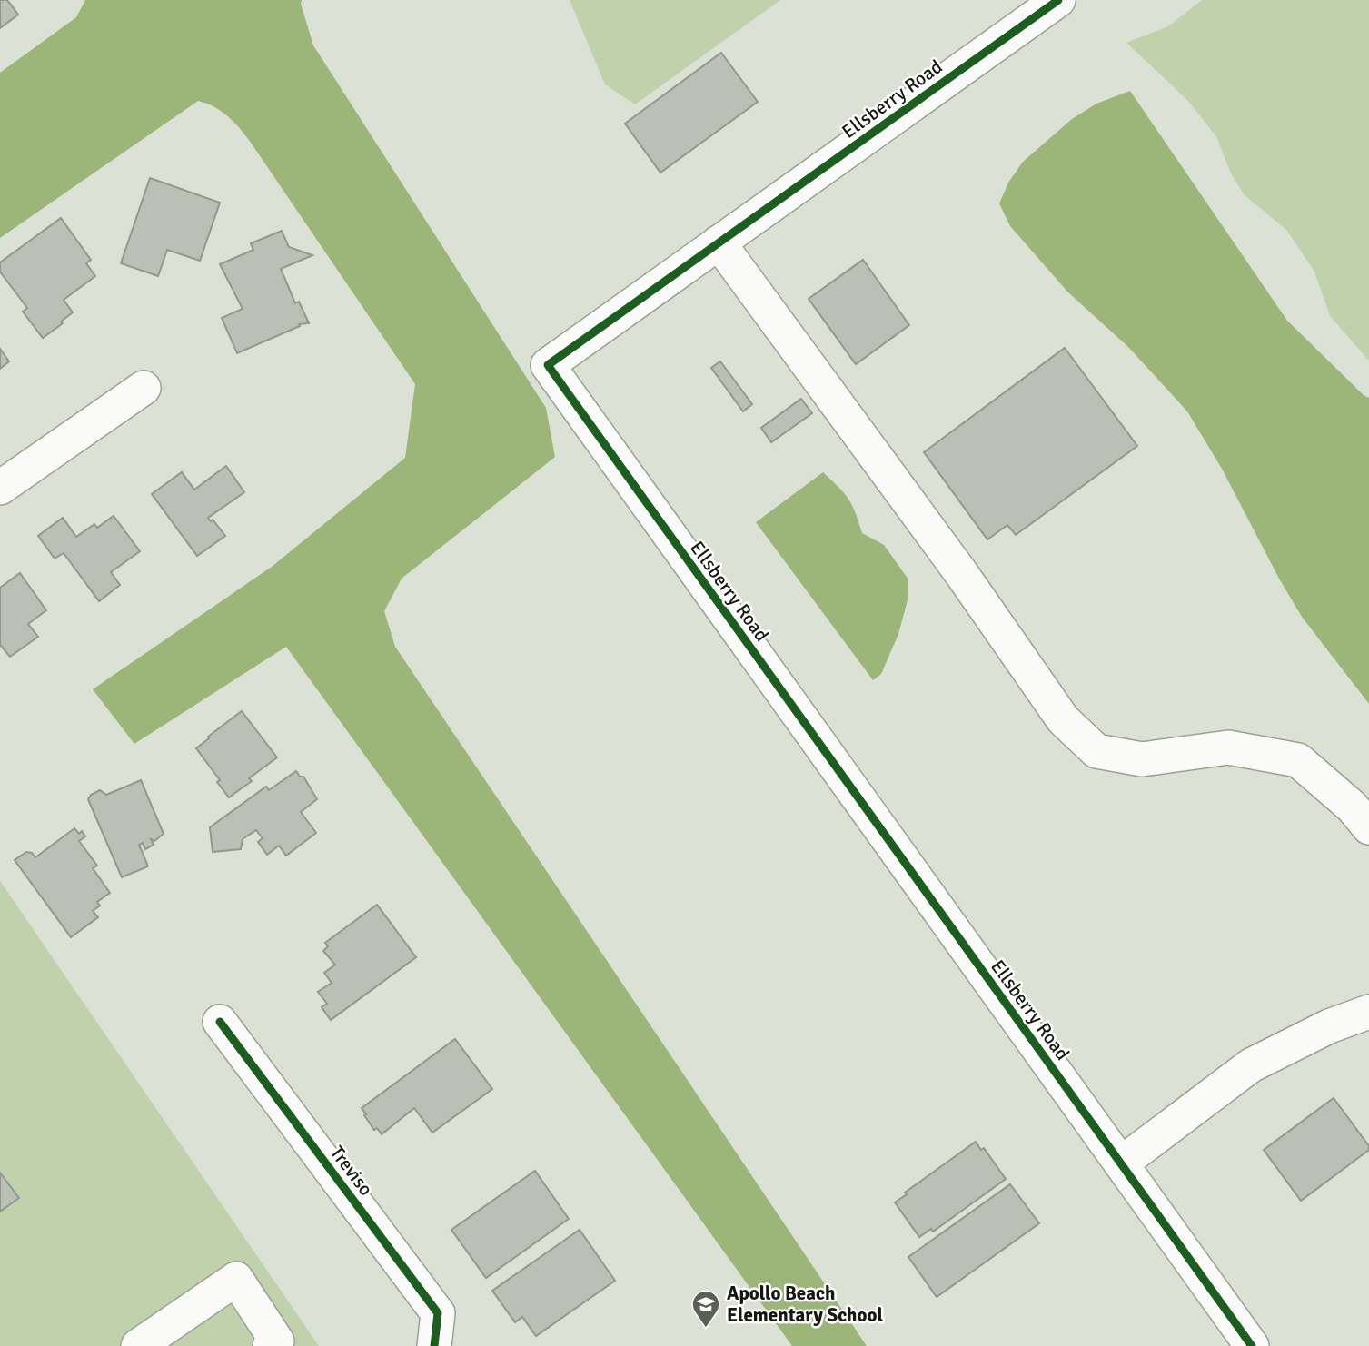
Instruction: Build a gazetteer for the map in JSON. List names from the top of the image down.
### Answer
{
  "streets": {
    "street": ["Ellsberry Road", "Treviso"]
  },
  "places": {
    "school or university": ["Apollo Beach Elementary School"]
  }
}
